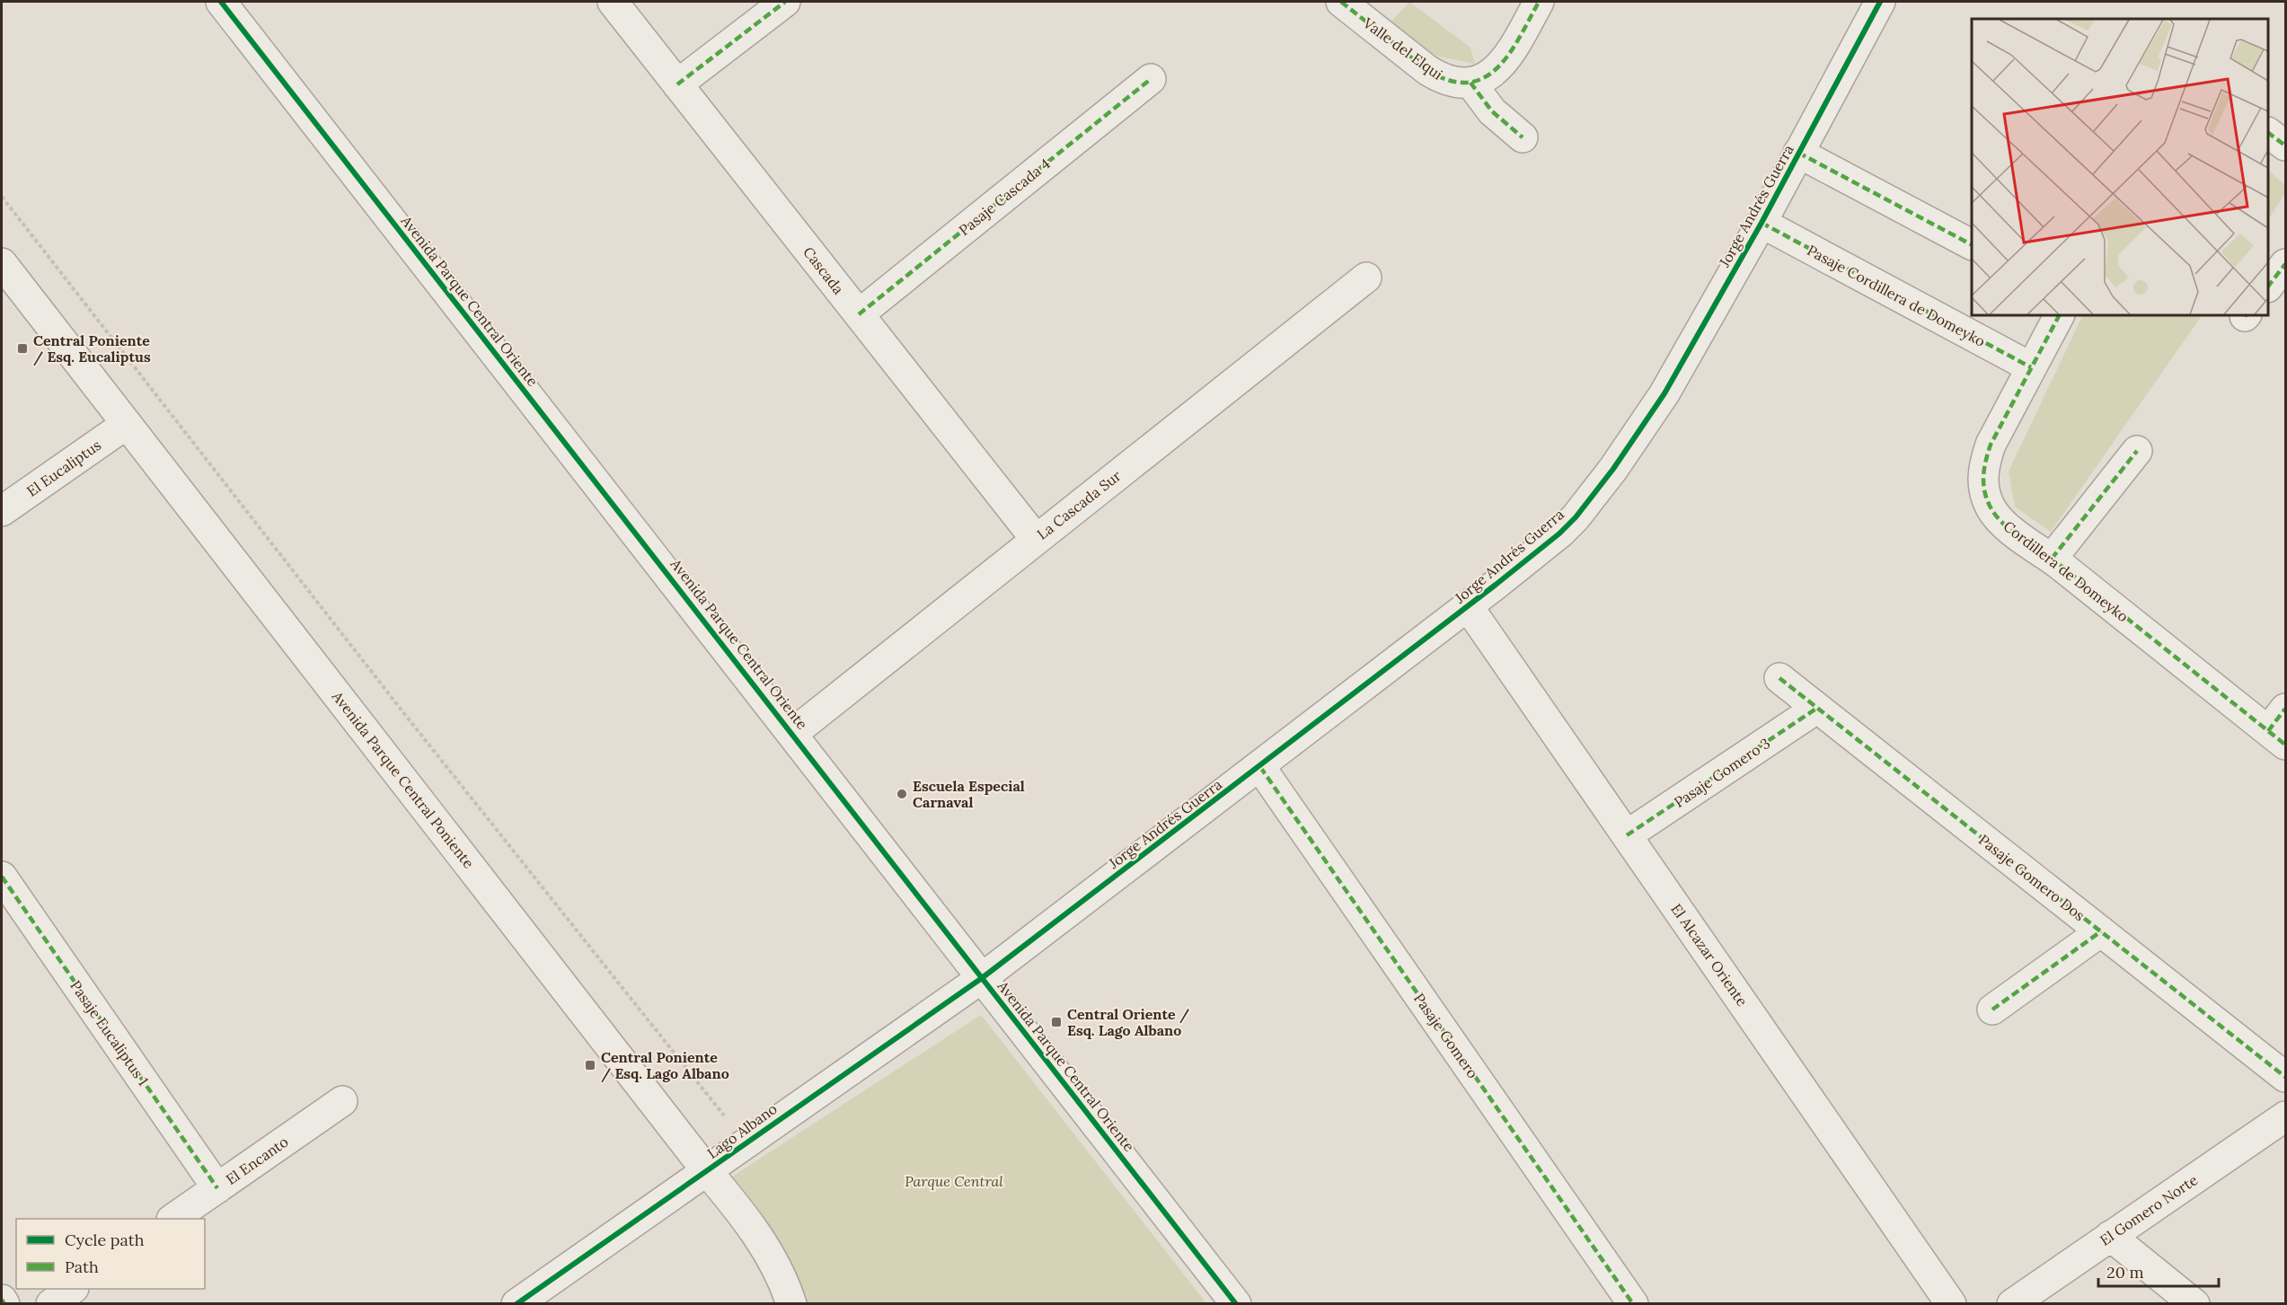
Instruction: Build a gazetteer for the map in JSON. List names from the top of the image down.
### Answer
{
  "streets": {
    "street": [
      "Valle del Elqui",
      "Pasaje Cascada 4",
      "Jorge Andrés Guerra",
      "Cascada",
      "Pasaje Cordillera de Domeyko",
      "Avenida Parque Central Oriente",
      "El Eucaliptus",
      "La Cascada Sur",
      "Cordillera de Domeyko",
      "Pasaje Gomero 3",
      "Avenida Parque Central Poniente",
      "Pasaje Gomero Dos",
      "El Alcazar Oriente",
      "Pasaje Eucaliptus 1",
      "Pasaje Gomero",
      "Lago Albano",
      "El Encanto",
      "El Gomero Norte"
    ]
  },
  "crossings": [
    ["Pasaje Cascada 4", "Cascada"],
    ["Jorge Andrés Guerra", "Pasaje Cordillera de Domeyko"],
    ["Jorge Andrés Guerra", "Avenida Parque Central Oriente"],
    ["Jorge Andrés Guerra", "El Alcazar Oriente"],
    ["Jorge Andrés Guerra", "Pasaje Gomero"],
    ["Jorge Andrés Guerra", "Lago Albano"],
    ["Cascada", "La Cascada Sur"],
    ["Pasaje Cordillera de Domeyko", "Cordillera de Domeyko"],
    ["Avenida Parque Central Oriente", "La Cascada Sur"],
    ["Avenida Parque Central Oriente", "Lago Albano"],
    ["El Eucaliptus", "Avenida Parque Central Poniente"],
    ["Pasaje Gomero 3", "Pasaje Gomero Dos"],
    ["Pasaje Gomero 3", "El Alcazar Oriente"],
    ["Avenida Parque Central Poniente", "Lago Albano"],
    ["Pasaje Eucaliptus 1", "El Encanto"]
  ],
  "parks": ["Parque Central"],
  "places": {
    "transit": ["Central Poniente / Esq. Eucaliptus", "Central Oriente / Esq. Lago Albano", "Central Poniente / Esq. Lago Albano"],
    "other": ["Escuela Especial Carnaval"]
  },
  "legend": ["Cycle path", "Path"],
  "scale_bar": "20 m"
}
